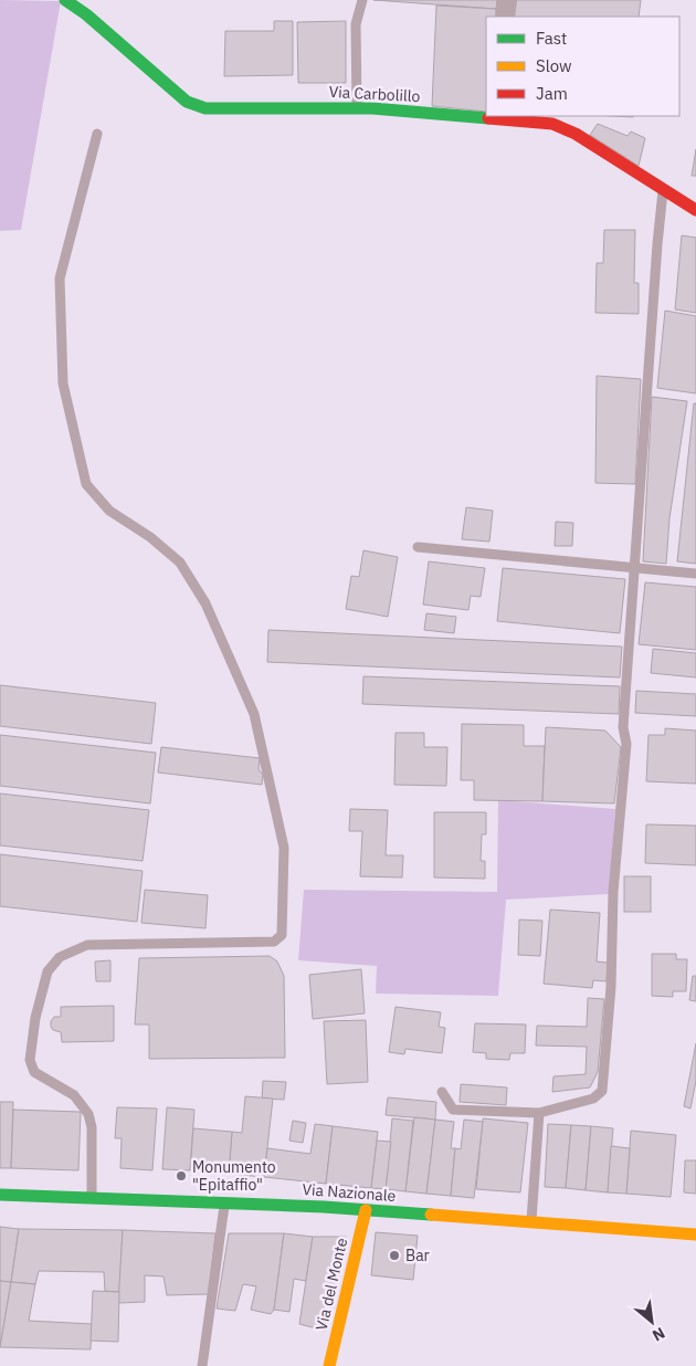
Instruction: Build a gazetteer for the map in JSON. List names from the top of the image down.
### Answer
{
  "streets": {
    "street": ["Via Carbolillo", "Via Nazionale", "Via del Monte"]
  },
  "crossings": [
    ["Via Nazionale", "Via del Monte"]
  ],
  "places": ["Monumento \"Epitaffio\"", "Bar"],
  "legend": ["Fast", "Slow", "Jam"],
  "north": "bottom right"
}
